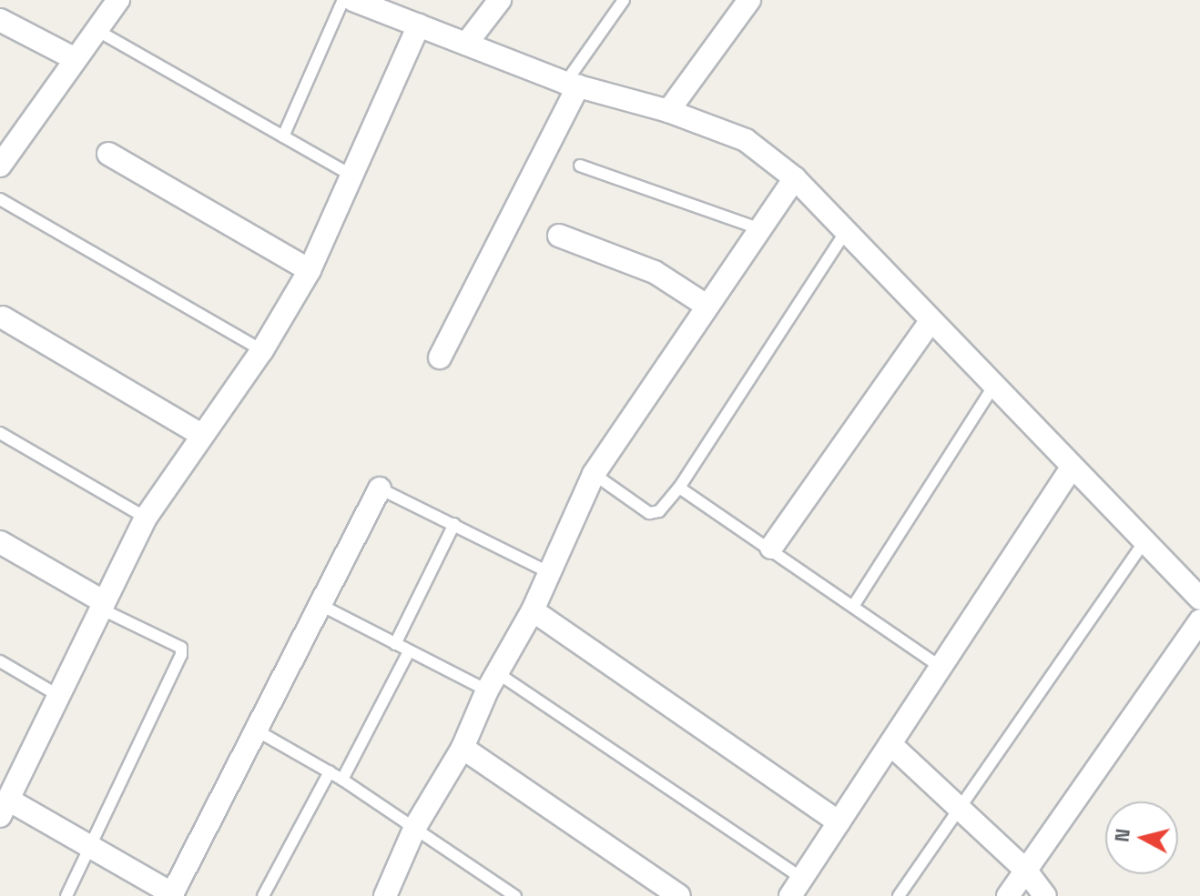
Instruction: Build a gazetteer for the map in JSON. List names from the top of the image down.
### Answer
{
  "north": "left"
}
